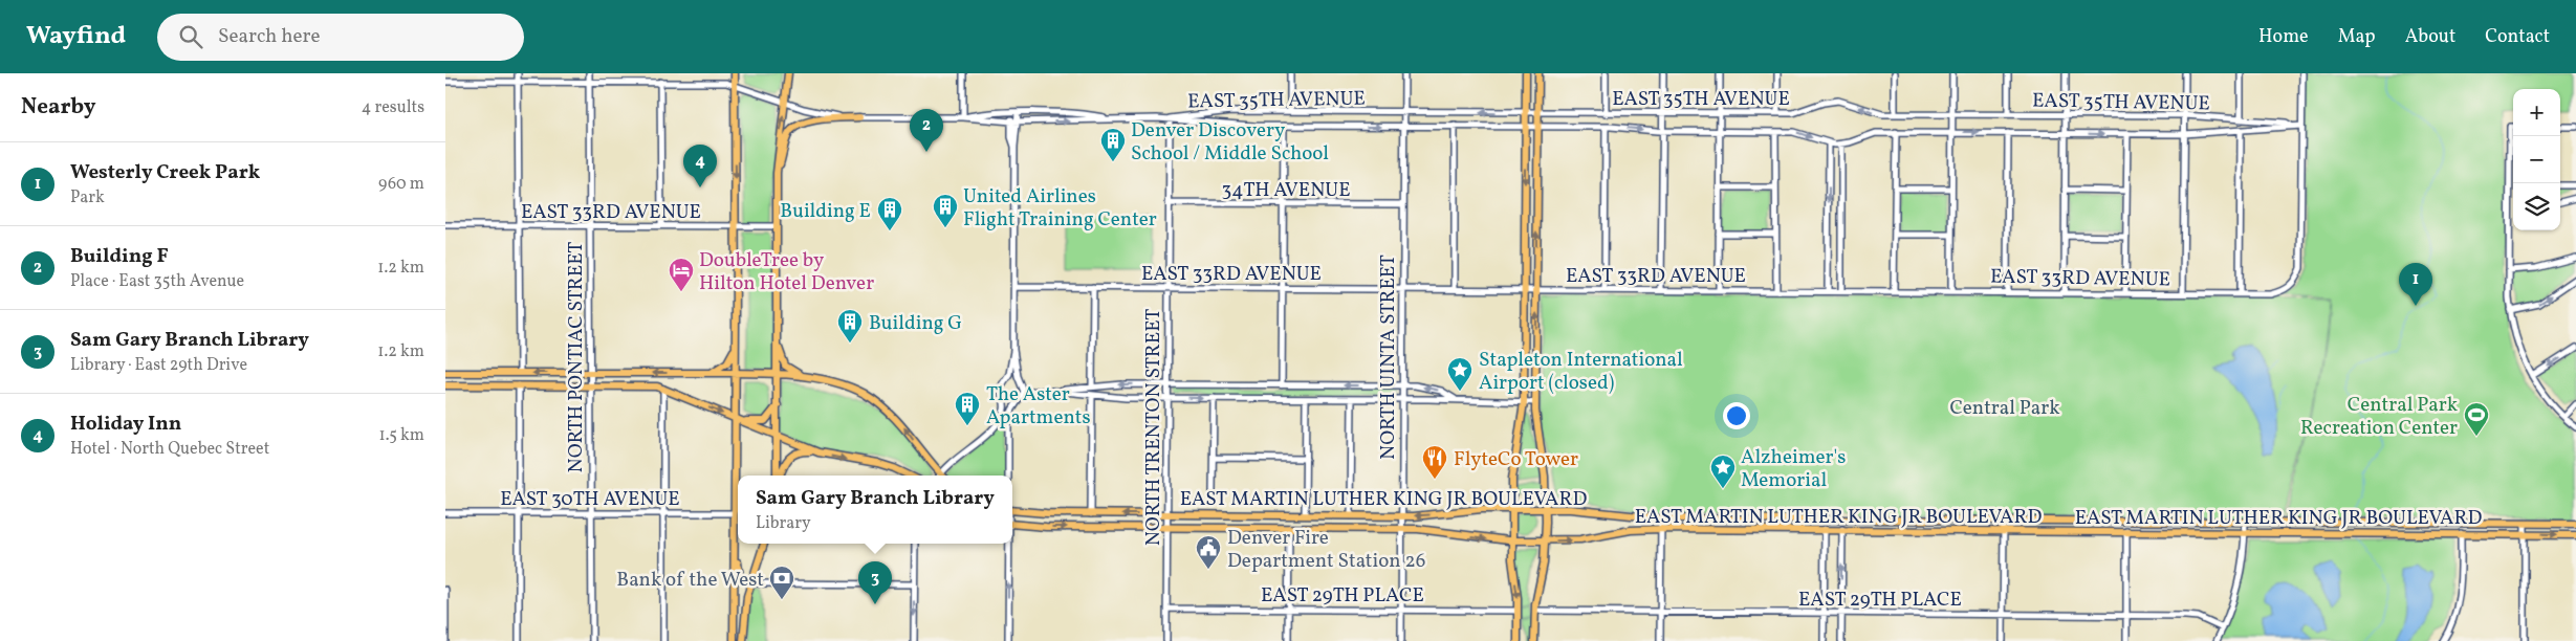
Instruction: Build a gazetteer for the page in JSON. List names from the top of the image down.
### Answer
{
  "streets": {
    "main road": ["EAST MARTIN LUTHER KING JR BOULEVARD"],
    "street": [
      "EAST 35TH AVENUE",
      "34TH AVENUE",
      "EAST 33RD AVENUE",
      "NORTH PONTIAC STREET",
      "NORTH UINTA STREET",
      "NORTH TRENTON STREET",
      "EAST 30TH AVENUE",
      "EAST 29TH PLACE"
    ]
  },
  "crossings": [
    ["EAST 35TH AVENUE", "EAST 33RD AVENUE"],
    ["EAST 35TH AVENUE", "NORTH PONTIAC STREET"],
    ["EAST 35TH AVENUE", "NORTH UINTA STREET"],
    ["EAST 35TH AVENUE", "NORTH TRENTON STREET"],
    ["34TH AVENUE", "NORTH UINTA STREET"],
    ["34TH AVENUE", "NORTH TRENTON STREET"],
    ["EAST 33RD AVENUE", "NORTH PONTIAC STREET"],
    ["EAST 33RD AVENUE", "NORTH UINTA STREET"],
    ["EAST 33RD AVENUE", "NORTH TRENTON STREET"],
    ["NORTH PONTIAC STREET", "EAST 30TH AVENUE"],
    ["NORTH UINTA STREET", "EAST MARTIN LUTHER KING JR BOULEVARD"],
    ["NORTH UINTA STREET", "EAST 29TH PLACE"],
    ["NORTH TRENTON STREET", "EAST MARTIN LUTHER KING JR BOULEVARD"],
    ["NORTH TRENTON STREET", "EAST 29TH PLACE"]
  ],
  "parks": ["Central Park"],
  "places": {
    "building": [
      "Denver Discovery School / Middle School",
      "United Airlines Flight Training Center",
      "Building E",
      "Building G",
      "The Aster Apartments"
    ],
    "hotel": ["DoubleTree by Hilton Hotel Denver"],
    "place": ["Stapleton International Airport (closed)", "Alzheimer's Memorial"],
    "sports": ["Central Park Recreation Center"],
    "restaurant": ["FlyteCo Tower"],
    "public building": ["Denver Fire Department Station 26"],
    "bank": ["Bank of the West"]
  },
  "page": {
    "header": "Wayfind",
    "search": "Search here",
    "nav": [
      "Home",
      "Map",
      "About",
      "Contact"
    ],
    "heading": ["Nearby", "4 results"],
    "map_buttons": ["+", "−"],
    "pins": [
      "2",
      "4",
      "1",
      "3"
    ],
    "list": [
      {
        "mark": "1",
        "name": "Westerly Creek Park",
        "note": "Park",
        "value": "960 m"
      },
      {
        "mark": "2",
        "name": "Building F",
        "note": "Place · East 35th Avenue",
        "value": "1.2 km"
      },
      {
        "mark": "3",
        "name": "Sam Gary Branch Library",
        "note": "Library · East 29th Drive",
        "value": "1.2 km"
      },
      {
        "mark": "4",
        "name": "Holiday Inn",
        "note": "Hotel · North Quebec Street",
        "value": "1.5 km"
      }
    ],
    "popup": ["Sam Gary Branch Library", "Library"]
  }
}
